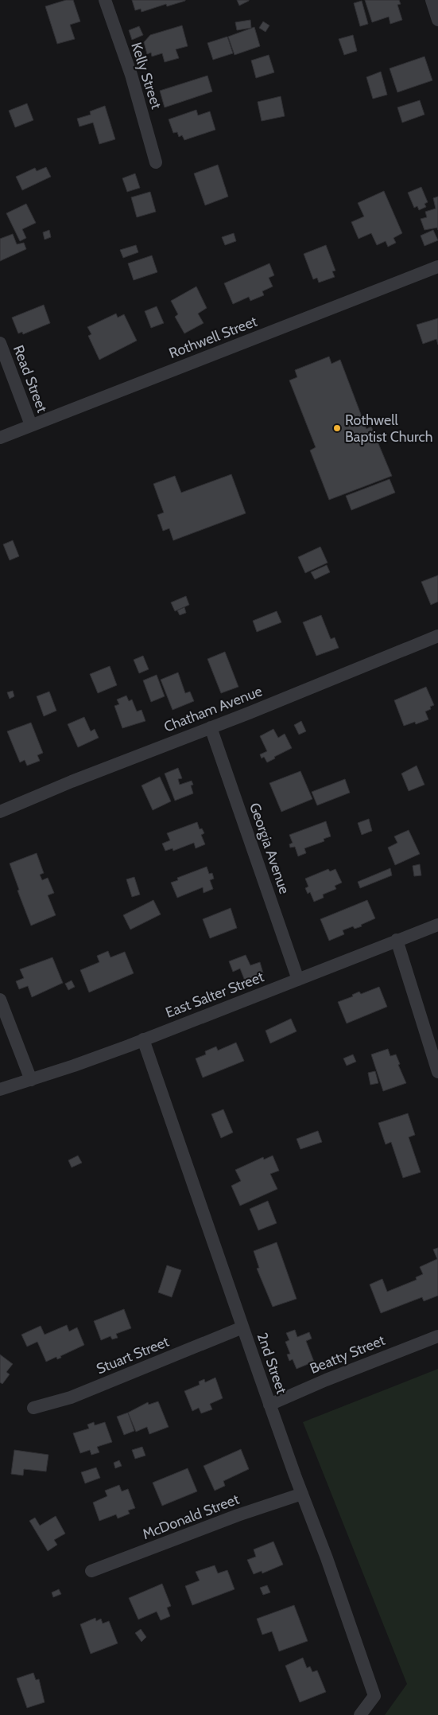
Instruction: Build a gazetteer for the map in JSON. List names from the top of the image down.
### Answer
{
  "streets": {
    "street": [
      "Kelly Street",
      "Rothwell Street",
      "Read Street",
      "Chatham Avenue",
      "Georgia Avenue",
      "East Salter Street",
      "Beatty Street",
      "Stuart Street",
      "2nd Street",
      "McDonald Street"
    ]
  },
  "crossings": [
    ["Rothwell Street", "Read Street"],
    ["Chatham Avenue", "Georgia Avenue"],
    ["Georgia Avenue", "East Salter Street"],
    ["East Salter Street", "2nd Street"],
    ["Beatty Street", "2nd Street"],
    ["Stuart Street", "2nd Street"],
    ["2nd Street", "McDonald Street"]
  ],
  "places": ["Rothwell Baptist Church"]
}
